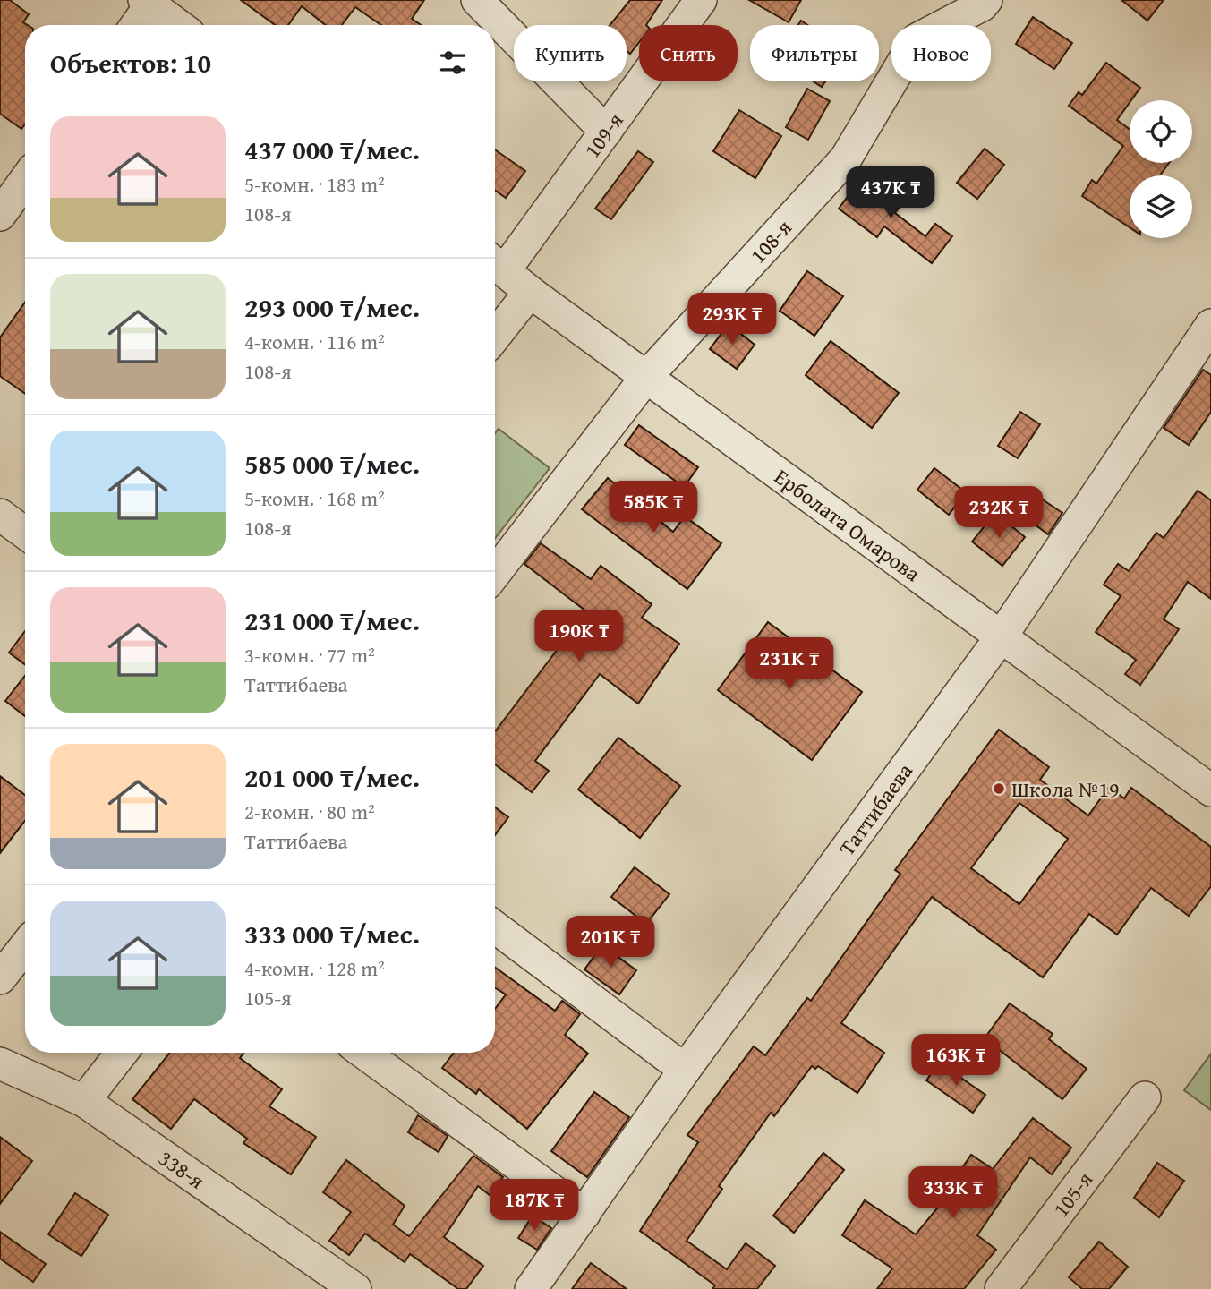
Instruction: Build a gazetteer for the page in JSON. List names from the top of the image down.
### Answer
{
  "streets": {
    "street": [
      "109-я",
      "108-я",
      "Ерболата Омарова",
      "Таттибаева",
      "338-я",
      "105-я"
    ]
  },
  "crossings": [
    ["109-я", "Ерболата Омарова"],
    ["108-я", "Ерболата Омарова"],
    ["Ерболата Омарова", "Таттибаева"]
  ],
  "places": ["Школа №19"],
  "page": {
    "chip": [
      "Купить",
      "Снять",
      "Фильтры",
      "Новое"
    ],
    "heading": "Объектов: 10",
    "list": [
      {
        "name": "437 000 ₸/мес.",
        "note": "5-комн. · 183 m² · 108-я"
      },
      {
        "name": "293 000 ₸/мес.",
        "note": "4-комн. · 116 m² · 108-я"
      },
      {
        "name": "585 000 ₸/мес.",
        "note": "5-комн. · 168 m² · 108-я"
      },
      {
        "name": "231 000 ₸/мес.",
        "note": "3-комн. · 77 m² · Таттибаева"
      },
      {
        "name": "201 000 ₸/мес.",
        "note": "2-комн. · 80 m² · Таттибаева"
      },
      {
        "name": "333 000 ₸/мес.",
        "note": "4-комн. · 128 m² · 105-я"
      }
    ],
    "price": [
      "437K ₸",
      "293K ₸",
      "585K ₸",
      "232K ₸",
      "190K ₸",
      "231K ₸",
      "201K ₸",
      "163K ₸",
      "333K ₸",
      "187K ₸"
    ]
  }
}
